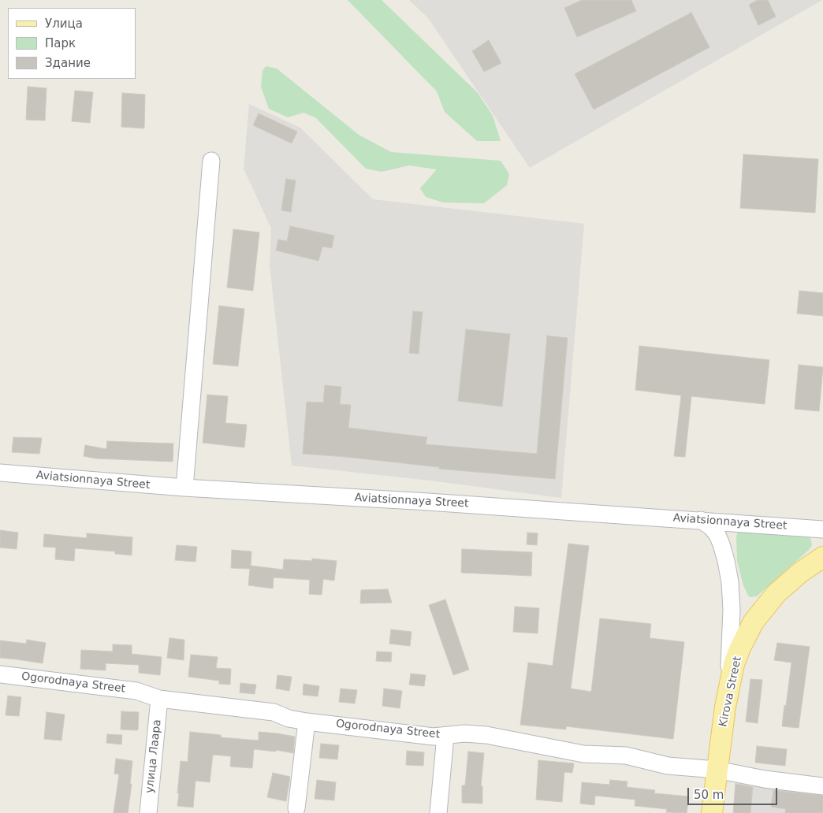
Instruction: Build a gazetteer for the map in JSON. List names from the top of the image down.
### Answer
{
  "streets": {
    "main road": ["Kirova Street"],
    "street": ["Aviatsionnaya Street", "Ogorodnaya Street", "улица Лаара"]
  },
  "crossings": [
    ["Ogorodnaya Street", "Kirova Street"],
    ["Ogorodnaya Street", "улица Лаара"]
  ],
  "legend": ["Улица", "Парк", "Здание"],
  "scale_bar": "50 m"
}
